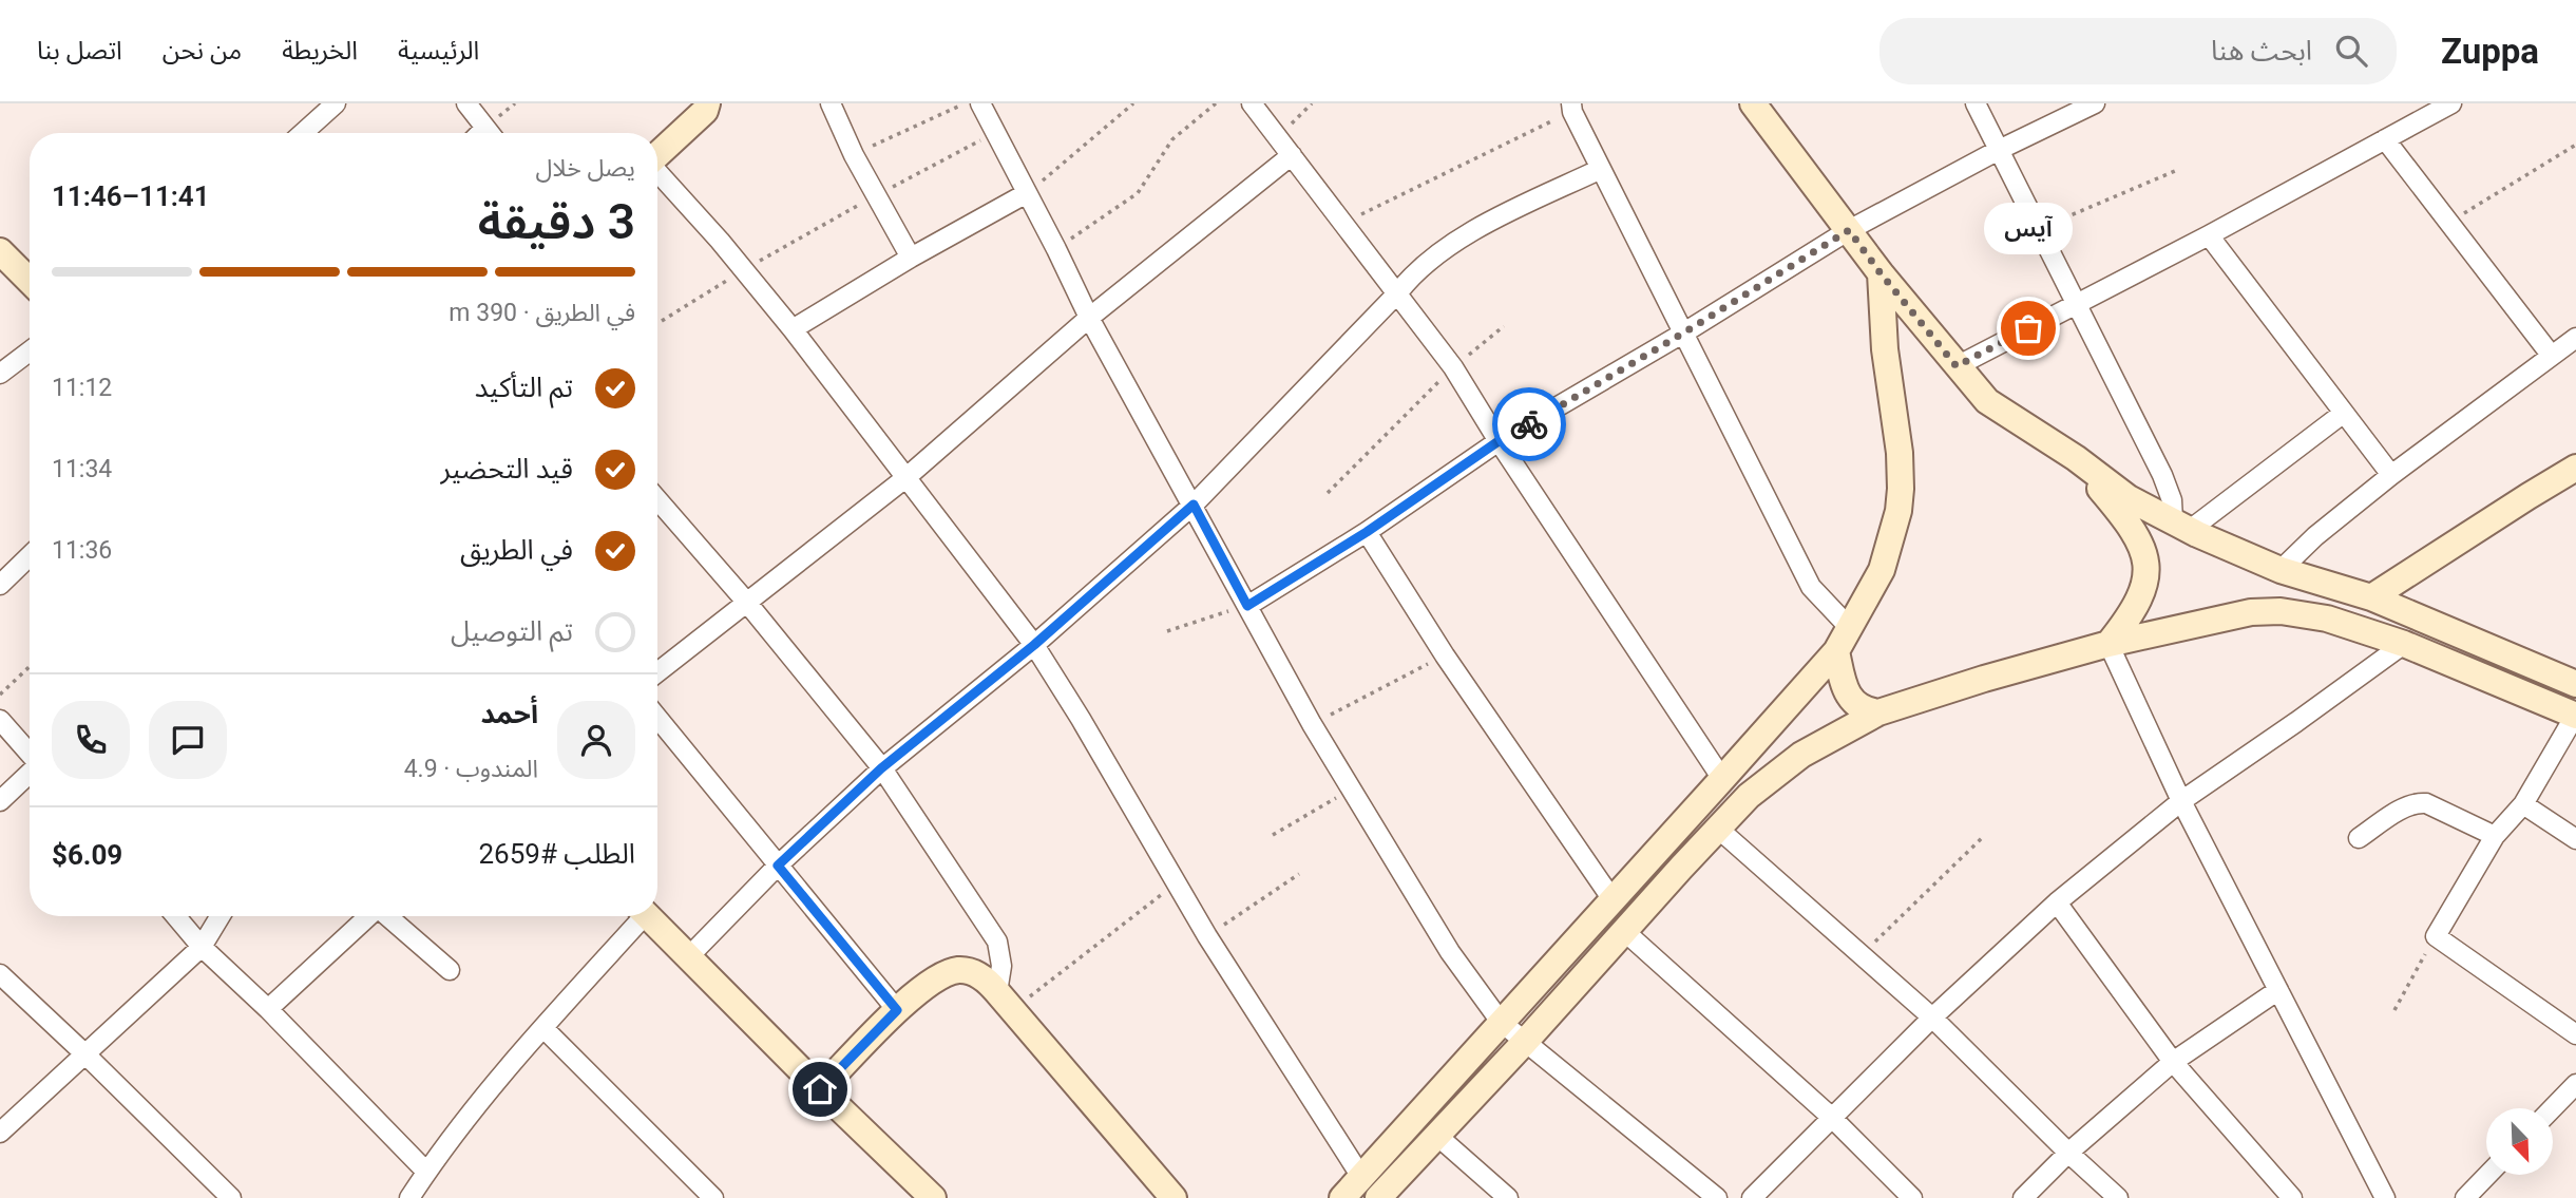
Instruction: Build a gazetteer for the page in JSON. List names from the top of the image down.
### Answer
{
  "places": ["آيس"],
  "north": "bottom right",
  "page": {
    "header": "Zuppa",
    "search": "ابحث هنا",
    "nav": [
      "الرئيسية",
      "الخريطة",
      "من نحن",
      "اتصل بنا"
    ],
    "heading": ["3 دقيقة", "يصل خلال", "11:41–11:46"],
    "panel": [
      "أحمد",
      "المندوب · 4.9",
      "الطلب #2659",
      "$6.09"
    ],
    "bubble": "آيس",
    "bar": "في الطريق · 390 m",
    "list": [
      ["تم التأكيد", "11:12"],
      ["قيد التحضير", "11:34"],
      ["في الطريق", "11:36"],
      "تم التوصيل"
    ]
  }
}
